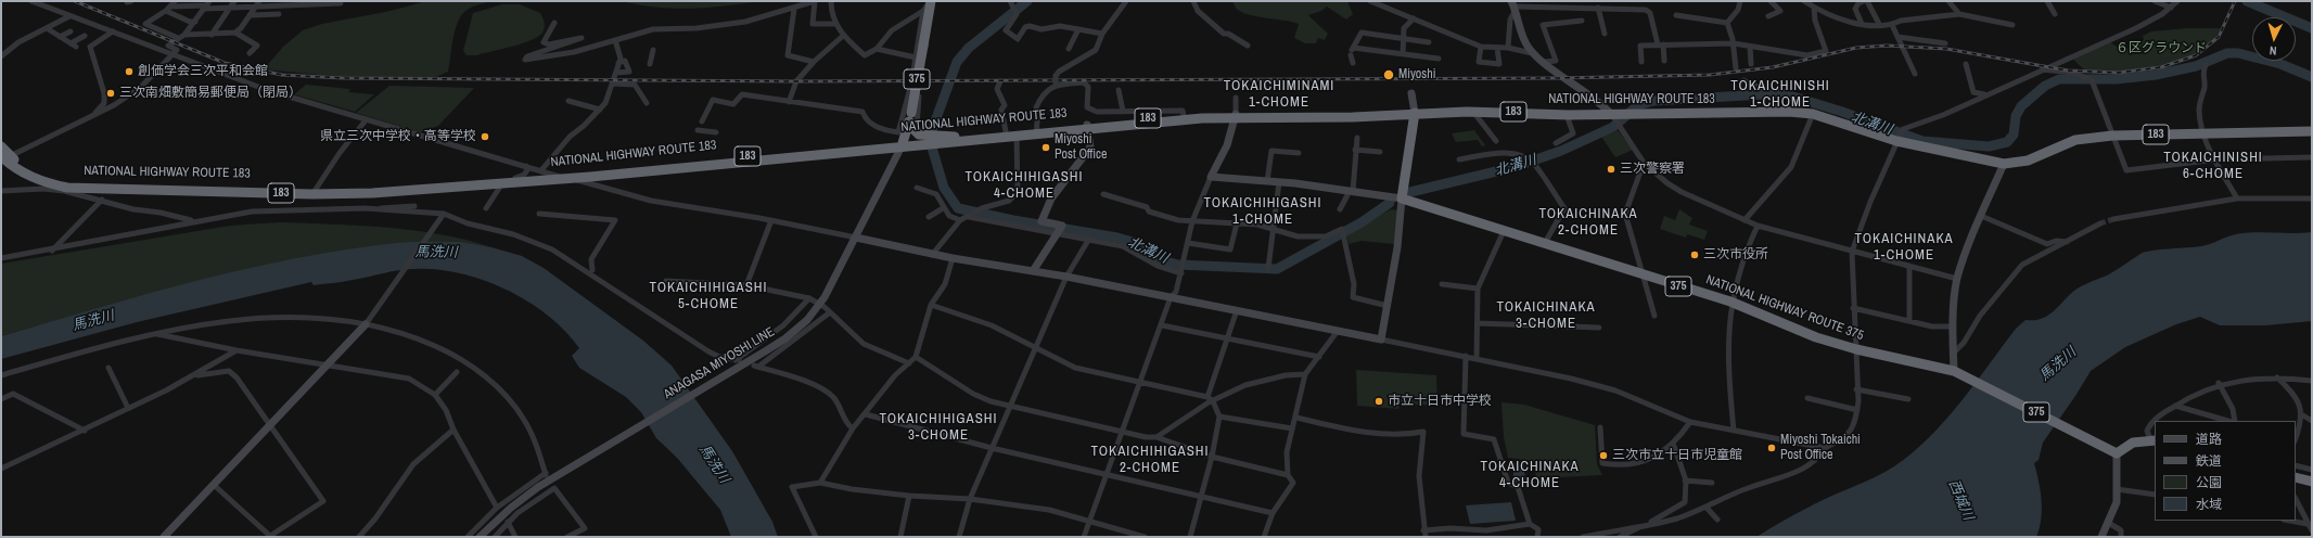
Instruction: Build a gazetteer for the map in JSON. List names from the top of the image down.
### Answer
{
  "streets": {
    "highway": [
      "375",
      "NATIONAL HIGHWAY ROUTE 183",
      "183",
      "NATIONAL HIGHWAY ROUTE 375"
    ],
    "street": ["ANAGASA MIYOSHI LINE"]
  },
  "crossings": [
    ["375", "NATIONAL HIGHWAY ROUTE 183"],
    ["375", "ANAGASA MIYOSHI LINE"],
    ["NATIONAL HIGHWAY ROUTE 183", "ANAGASA MIYOSHI LINE"]
  ],
  "districts": [
    "TOKAICHIMINAMI 1-CHOME",
    "TOKAICHINISHI 1-CHOME",
    "TOKAICHINISHI 6-CHOME",
    "TOKAICHIHIGASHI 4-CHOME",
    "TOKAICHIHIGASHI 1-CHOME",
    "TOKAICHINAKA 2-CHOME",
    "TOKAICHINAKA 1-CHOME",
    "TOKAICHIHIGASHI 5-CHOME",
    "TOKAICHINAKA 3-CHOME",
    "TOKAICHIHIGASHI 3-CHOME",
    "TOKAICHIHIGASHI 2-CHOME",
    "TOKAICHINAKA 4-CHOME"
  ],
  "water": ["北溝川", "馬洗川", "西城川"],
  "parks": ["６区グラウンド"],
  "places": [
    "創価学会三次平和会館",
    "Miyoshi",
    "三次南畑敷簡易郵便局（閉局）",
    "県立三次中学校・高等学校",
    "Miyoshi Post Office",
    "三次警察署",
    "三次市役所",
    "市立十日市中学校",
    "Miyoshi Tokaichi Post Office",
    "三次市立十日市児童館"
  ],
  "legend": [
    "道路",
    "鉄道",
    "公園",
    "水域"
  ],
  "north": "bottom"
}
